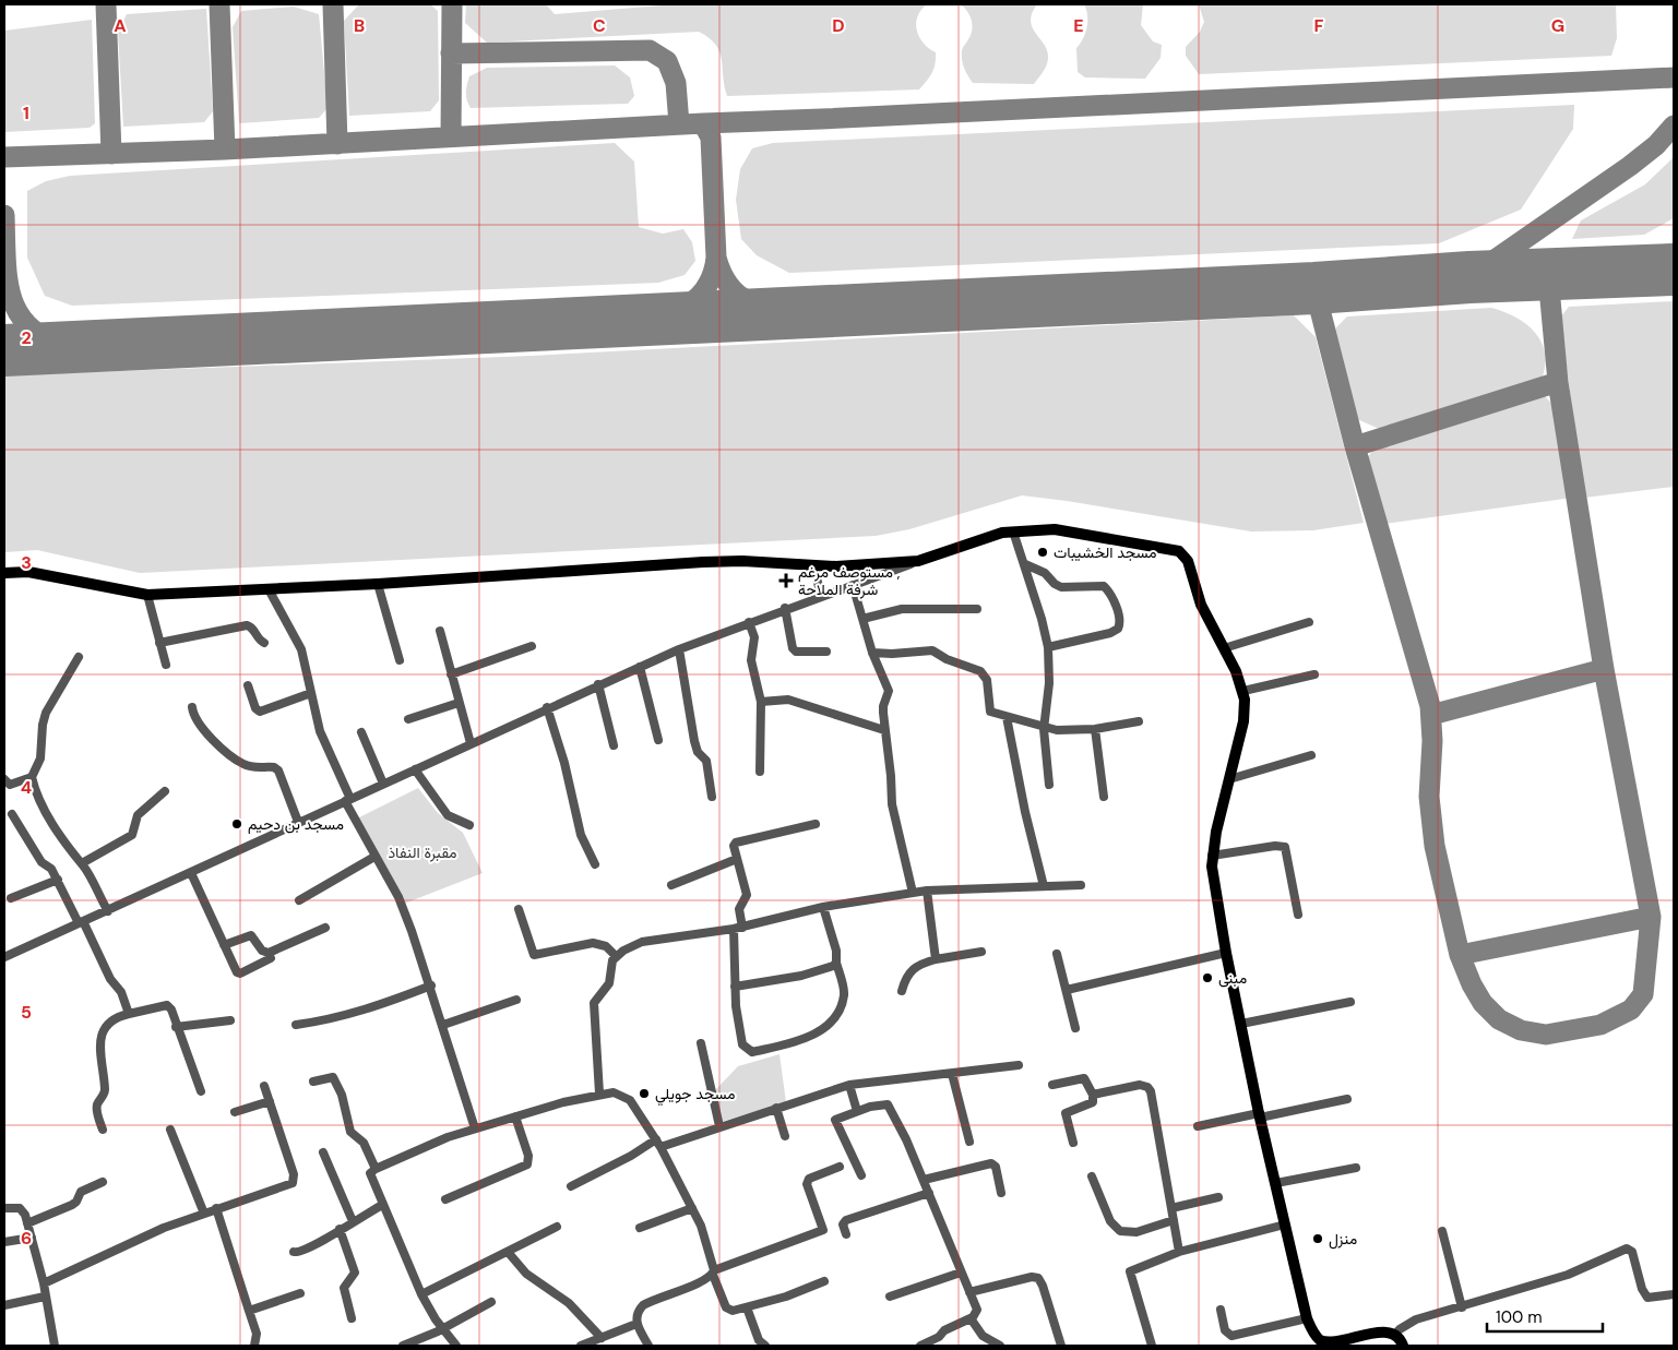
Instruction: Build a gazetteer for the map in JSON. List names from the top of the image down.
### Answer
{
  "parks": ["مقبرة النفاذ"],
  "places": {
    "other": [
      "مسجد الخشيبات",
      "مسجد بن دحيم",
      "مبنى",
      "مسجد جويلي",
      "منزل"
    ],
    "health": ["مستوصف مرغم , شرفة الملاحة"]
  },
  "scale_bar": "100 m",
  "grid": {
    "columns": [
      "A",
      "B",
      "C",
      "D",
      "E",
      "F",
      "G"
    ],
    "rows": [
      "1",
      "2",
      "3",
      "4",
      "5",
      "6"
    ]
  }
}
